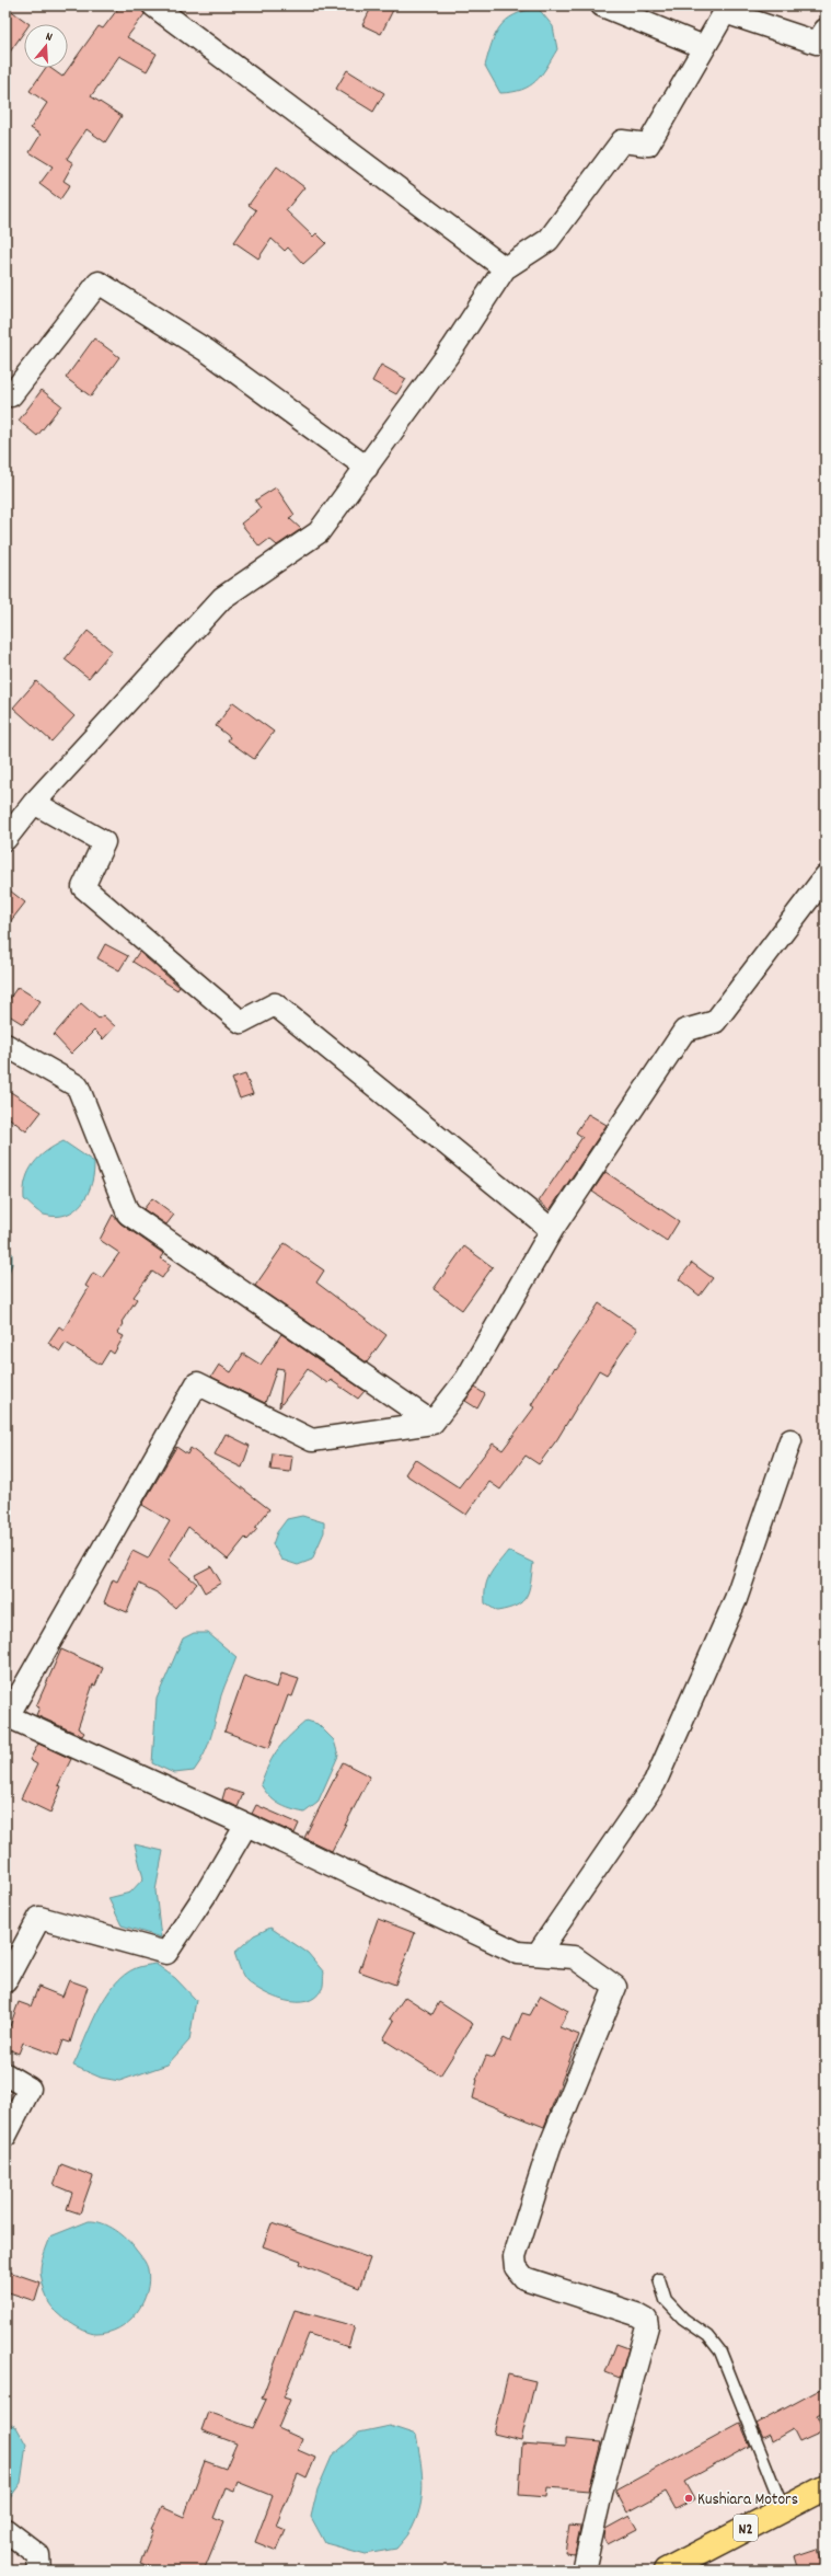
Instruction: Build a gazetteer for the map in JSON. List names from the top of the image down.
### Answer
{
  "streets": {
    "highway": ["N2"]
  },
  "places": ["Kushiara Motors"],
  "north": "top"
}
